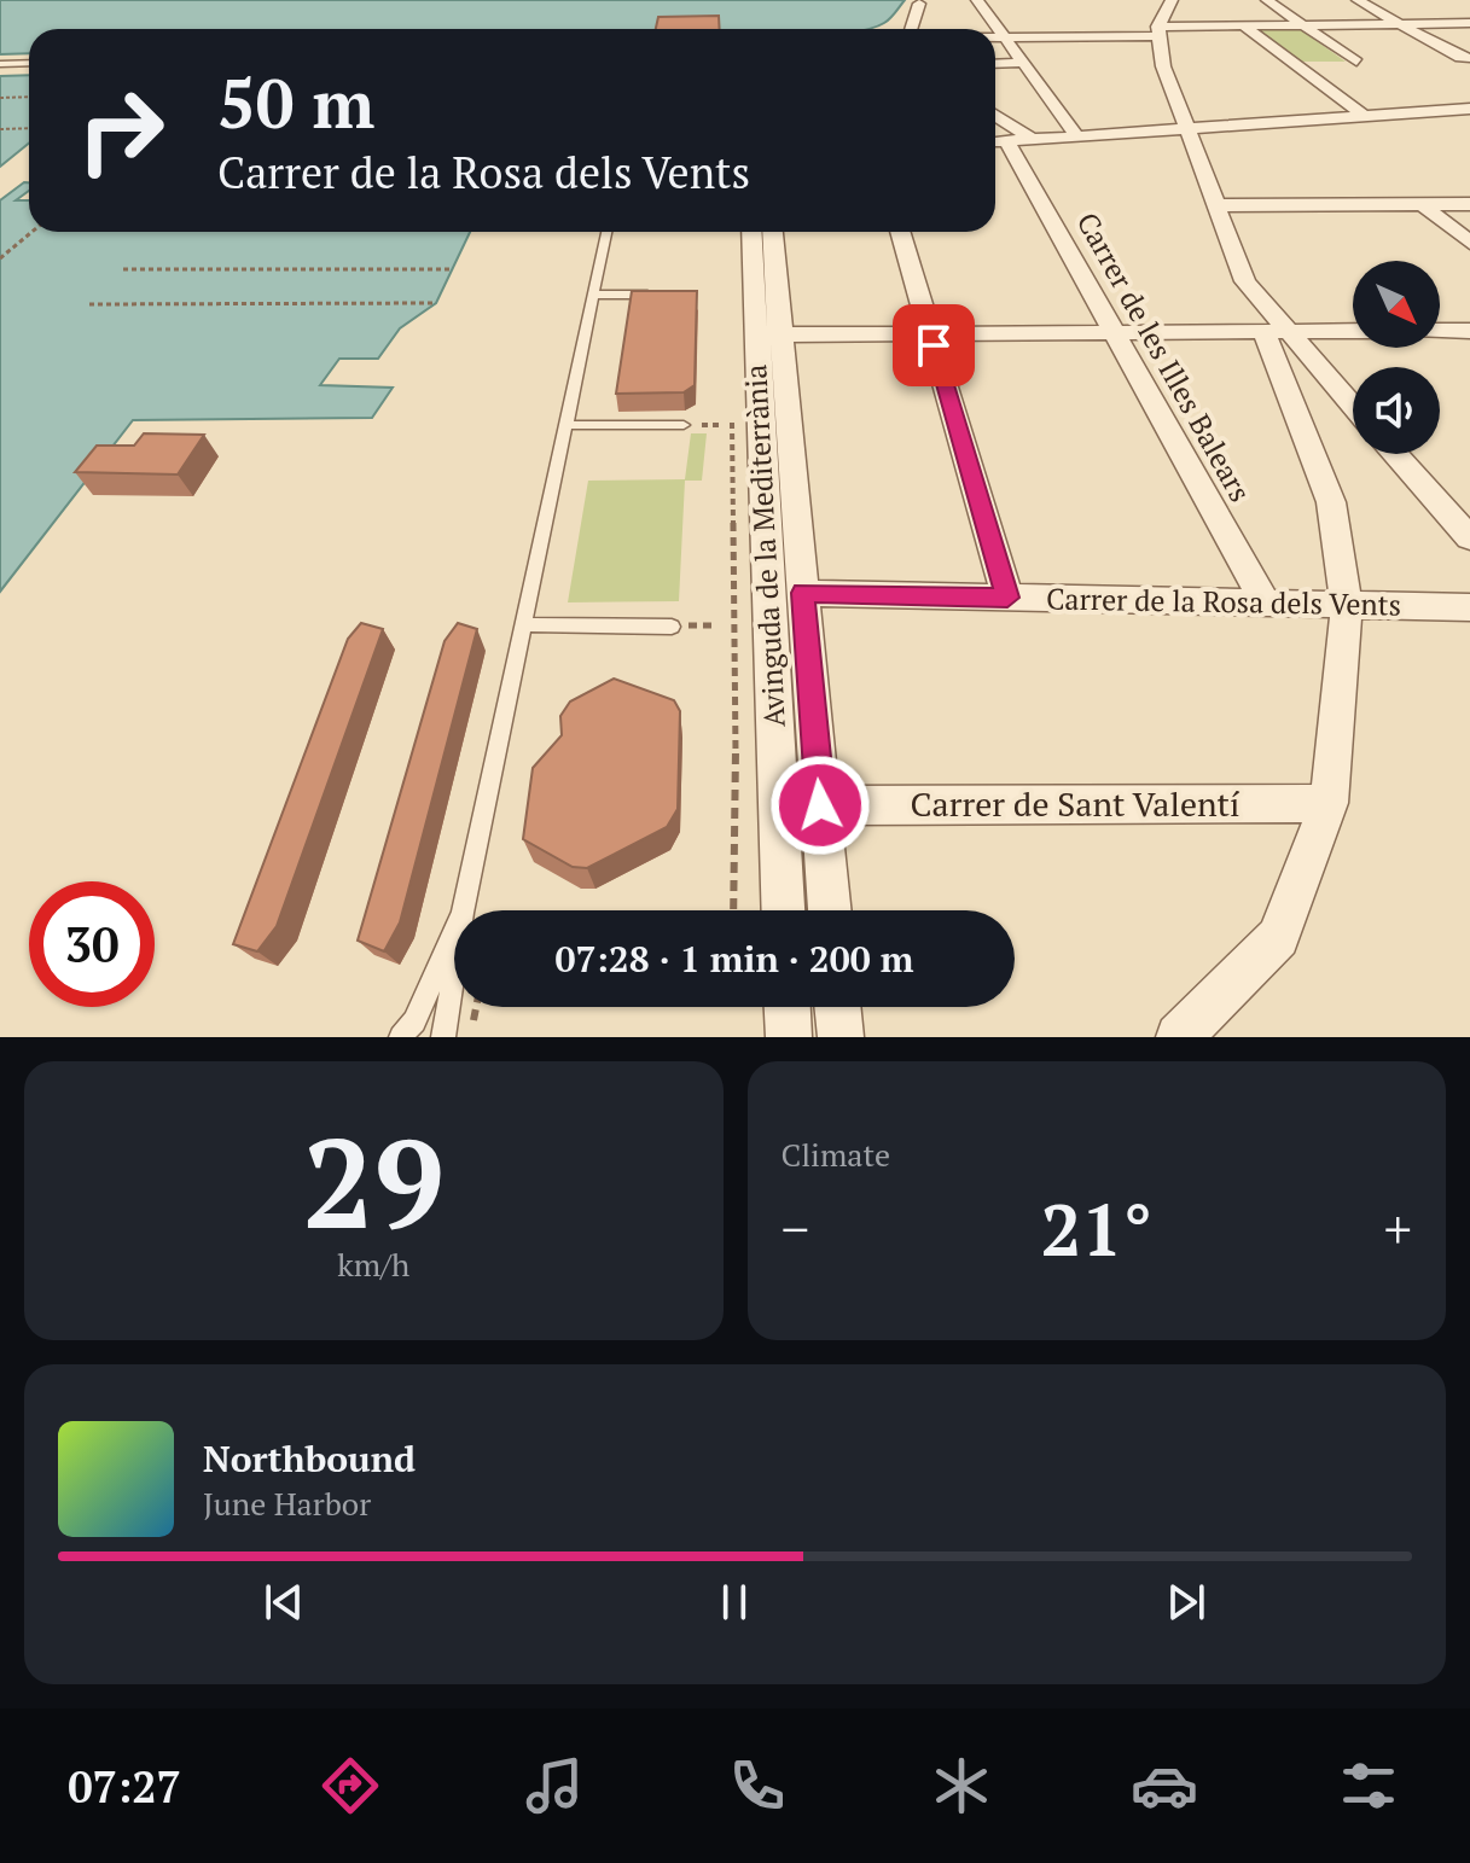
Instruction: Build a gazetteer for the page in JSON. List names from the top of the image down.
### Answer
{
  "streets": {
    "street": [
      "Carrer de les Illes Balears",
      "Avinguda de la Mediterrània",
      "Carrer de la Rosa dels Vents",
      "Carrer de Sant Valentí"
    ]
  },
  "crossings": [
    ["Carrer de les Illes Balears", "Carrer de la Rosa dels Vents"],
    ["Avinguda de la Mediterrània", "Carrer de la Rosa dels Vents"],
    ["Avinguda de la Mediterrània", "Carrer de Sant Valentí"]
  ],
  "north": "bottom right",
  "page": {
    "turn": ["50 m", "Carrer de la Rosa dels Vents"],
    "limit": "30",
    "trip": "07:28 · 1 min · 200 m",
    "tile": [
      ["29", "km/h"],
      "Climate"
    ],
    "heat": ["−", "21°", "+"],
    "song": ["Northbound", "June Harbor"],
    "tabs": "07:27"
  }
}
